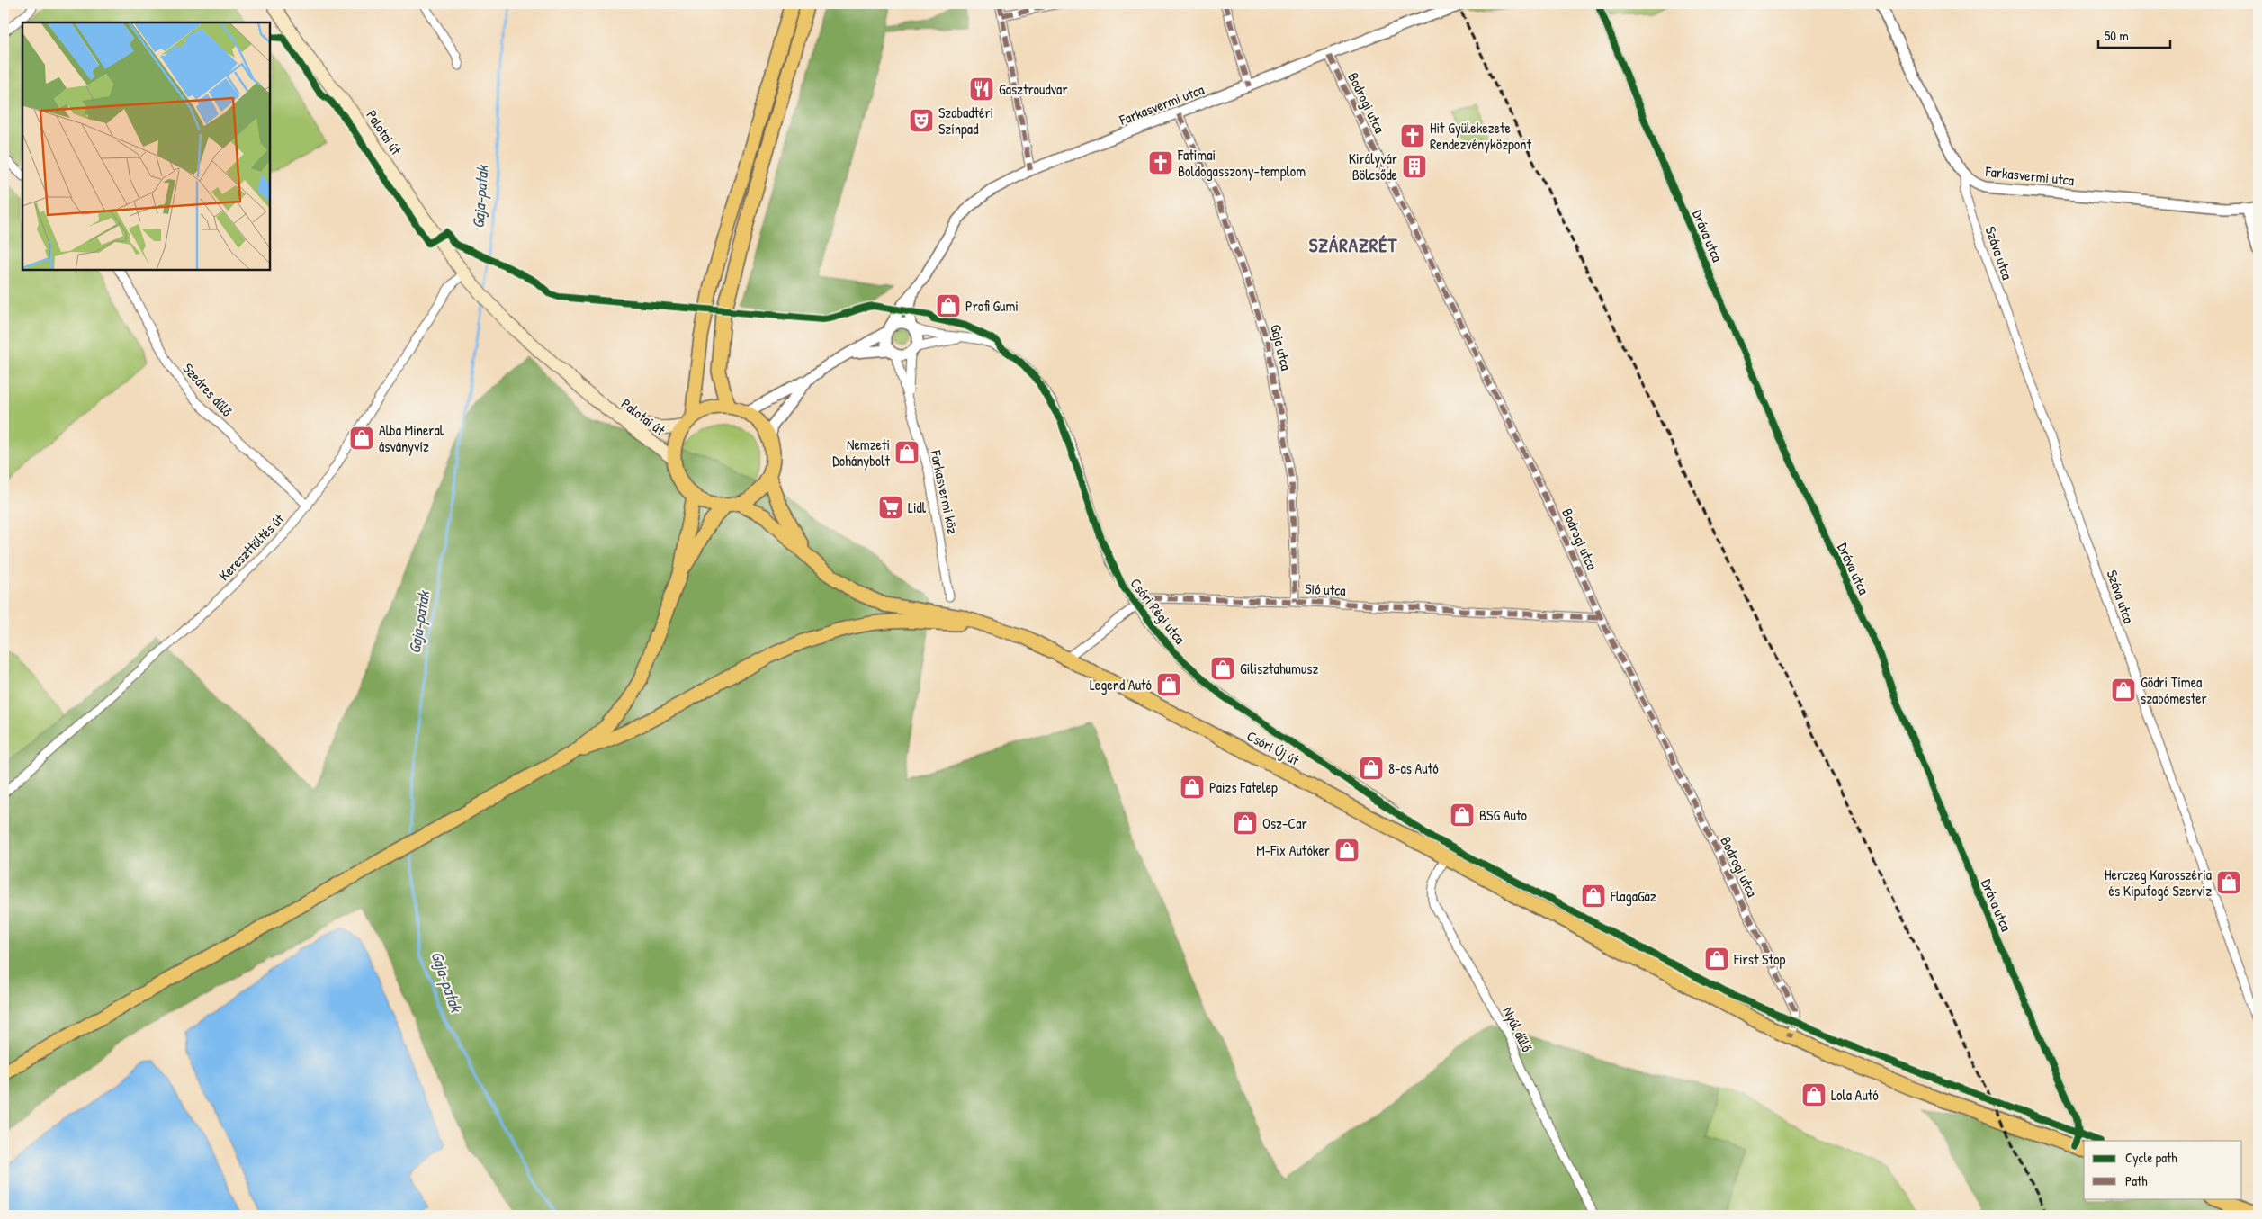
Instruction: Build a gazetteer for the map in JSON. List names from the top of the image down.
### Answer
{
  "streets": {
    "main road": ["Palotai út", "Csóri Új út"],
    "street": [
      "Bodrogi utca",
      "Farkasvermi utca",
      "Dráva utca",
      "Száva utca",
      "Gaja utca",
      "Szedres dűlő",
      "Farkasvermi köz",
      "Kereszttöltés út",
      "Sió utca",
      "Csóri Régi utca",
      "Nyúl dűlő"
    ]
  },
  "crossings": [
    ["Bodrogi utca", "Farkasvermi utca"],
    ["Bodrogi utca", "Sió utca"],
    ["Bodrogi utca", "Csóri Új út"],
    ["Farkasvermi utca", "Száva utca"],
    ["Farkasvermi utca", "Gaja utca"],
    ["Farkasvermi utca", "Farkasvermi köz"],
    ["Farkasvermi utca", "Csóri Régi utca"],
    ["Palotai út", "Kereszttöltés út"],
    ["Dráva utca", "Csóri Új út"],
    ["Gaja utca", "Sió utca"],
    ["Szedres dűlő", "Kereszttöltés út"],
    ["Farkasvermi köz", "Csóri Régi utca"],
    ["Sió utca", "Csóri Régi utca"],
    ["Sió utca", "Csóri Új út"],
    ["Csóri Új út", "Nyúl dűlő"]
  ],
  "districts": ["SZÁRAZRÉT"],
  "water": ["Gaja-patak"],
  "places": {
    "restaurant": ["Gasztroudvar"],
    "theatre": ["Szabadtéri Színpad"],
    "church": ["Hit Gyülekezete Rendezvényközpont", "Fatimai Boldogasszony-templom"],
    "building": ["Királyvár Bölcsőde"],
    "shop": [
      "Profi Gumi",
      "Alba Mineral ásványvíz",
      "Nemzeti Dohánybolt",
      "Gilisztahumusz",
      "Legend Autó",
      "Gödri Tímea szabómester",
      "8-as Autó",
      "Paizs Fatelep",
      "BSG Auto",
      "Osz-Car",
      "M-Fix Autóker",
      "Herczeg Karosszéria és Kipufogó Szerviz",
      "FlagaGáz",
      "First Stop",
      "Lola Autó"
    ],
    "supermarket": ["Lidl"]
  },
  "legend": ["Cycle path", "Path"],
  "scale_bar": "50 m"
}
